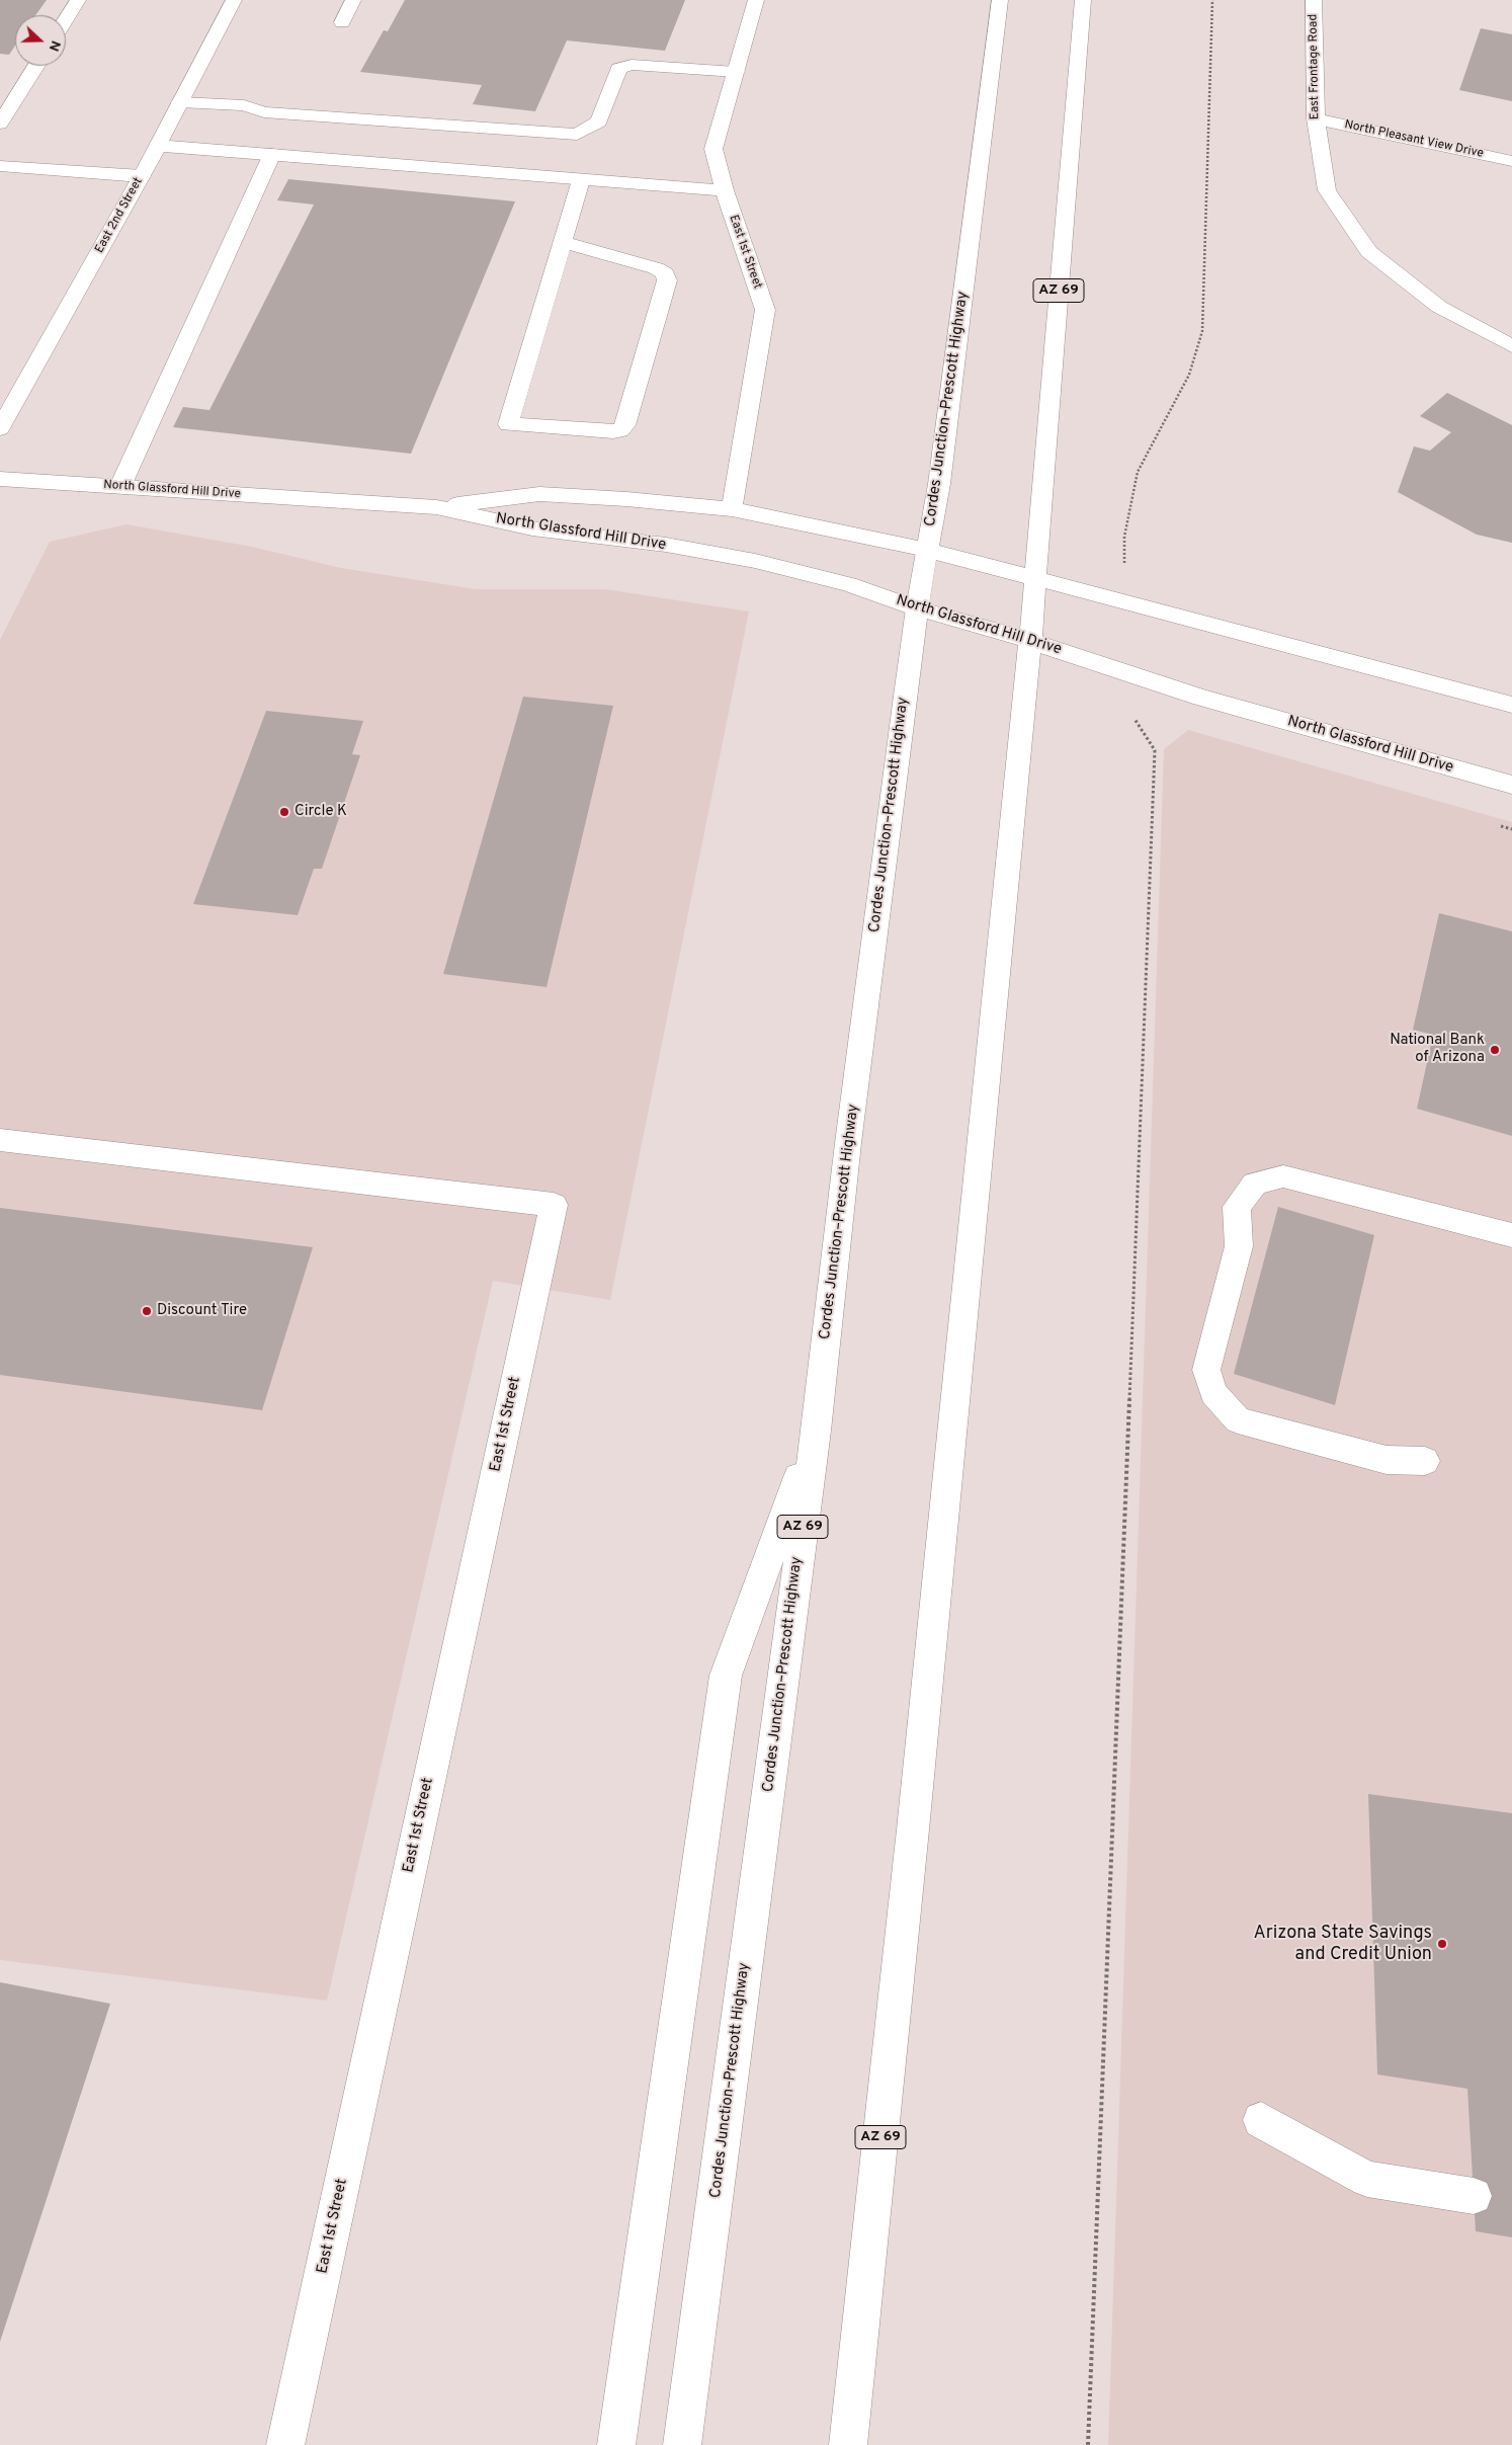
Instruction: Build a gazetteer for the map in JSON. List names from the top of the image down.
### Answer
{
  "streets": {
    "main road": [
      "East Frontage Road",
      "North Pleasant View Drive",
      "East 2nd Street",
      "East 1st Street",
      "AZ 69",
      "Cordes Junction–Prescott Highway",
      "North Glassford Hill Drive"
    ]
  },
  "crossings": [
    ["East Frontage Road", "North Pleasant View Drive"],
    ["East 1st Street", "North Glassford Hill Drive"],
    ["AZ 69", "North Glassford Hill Drive"],
    ["Cordes Junction–Prescott Highway", "North Glassford Hill Drive"]
  ],
  "places": [
    "Circle K",
    "National Bank of Arizona",
    "Discount Tire",
    "Arizona State Savings and Credit Union"
  ],
  "north": "right"
}
